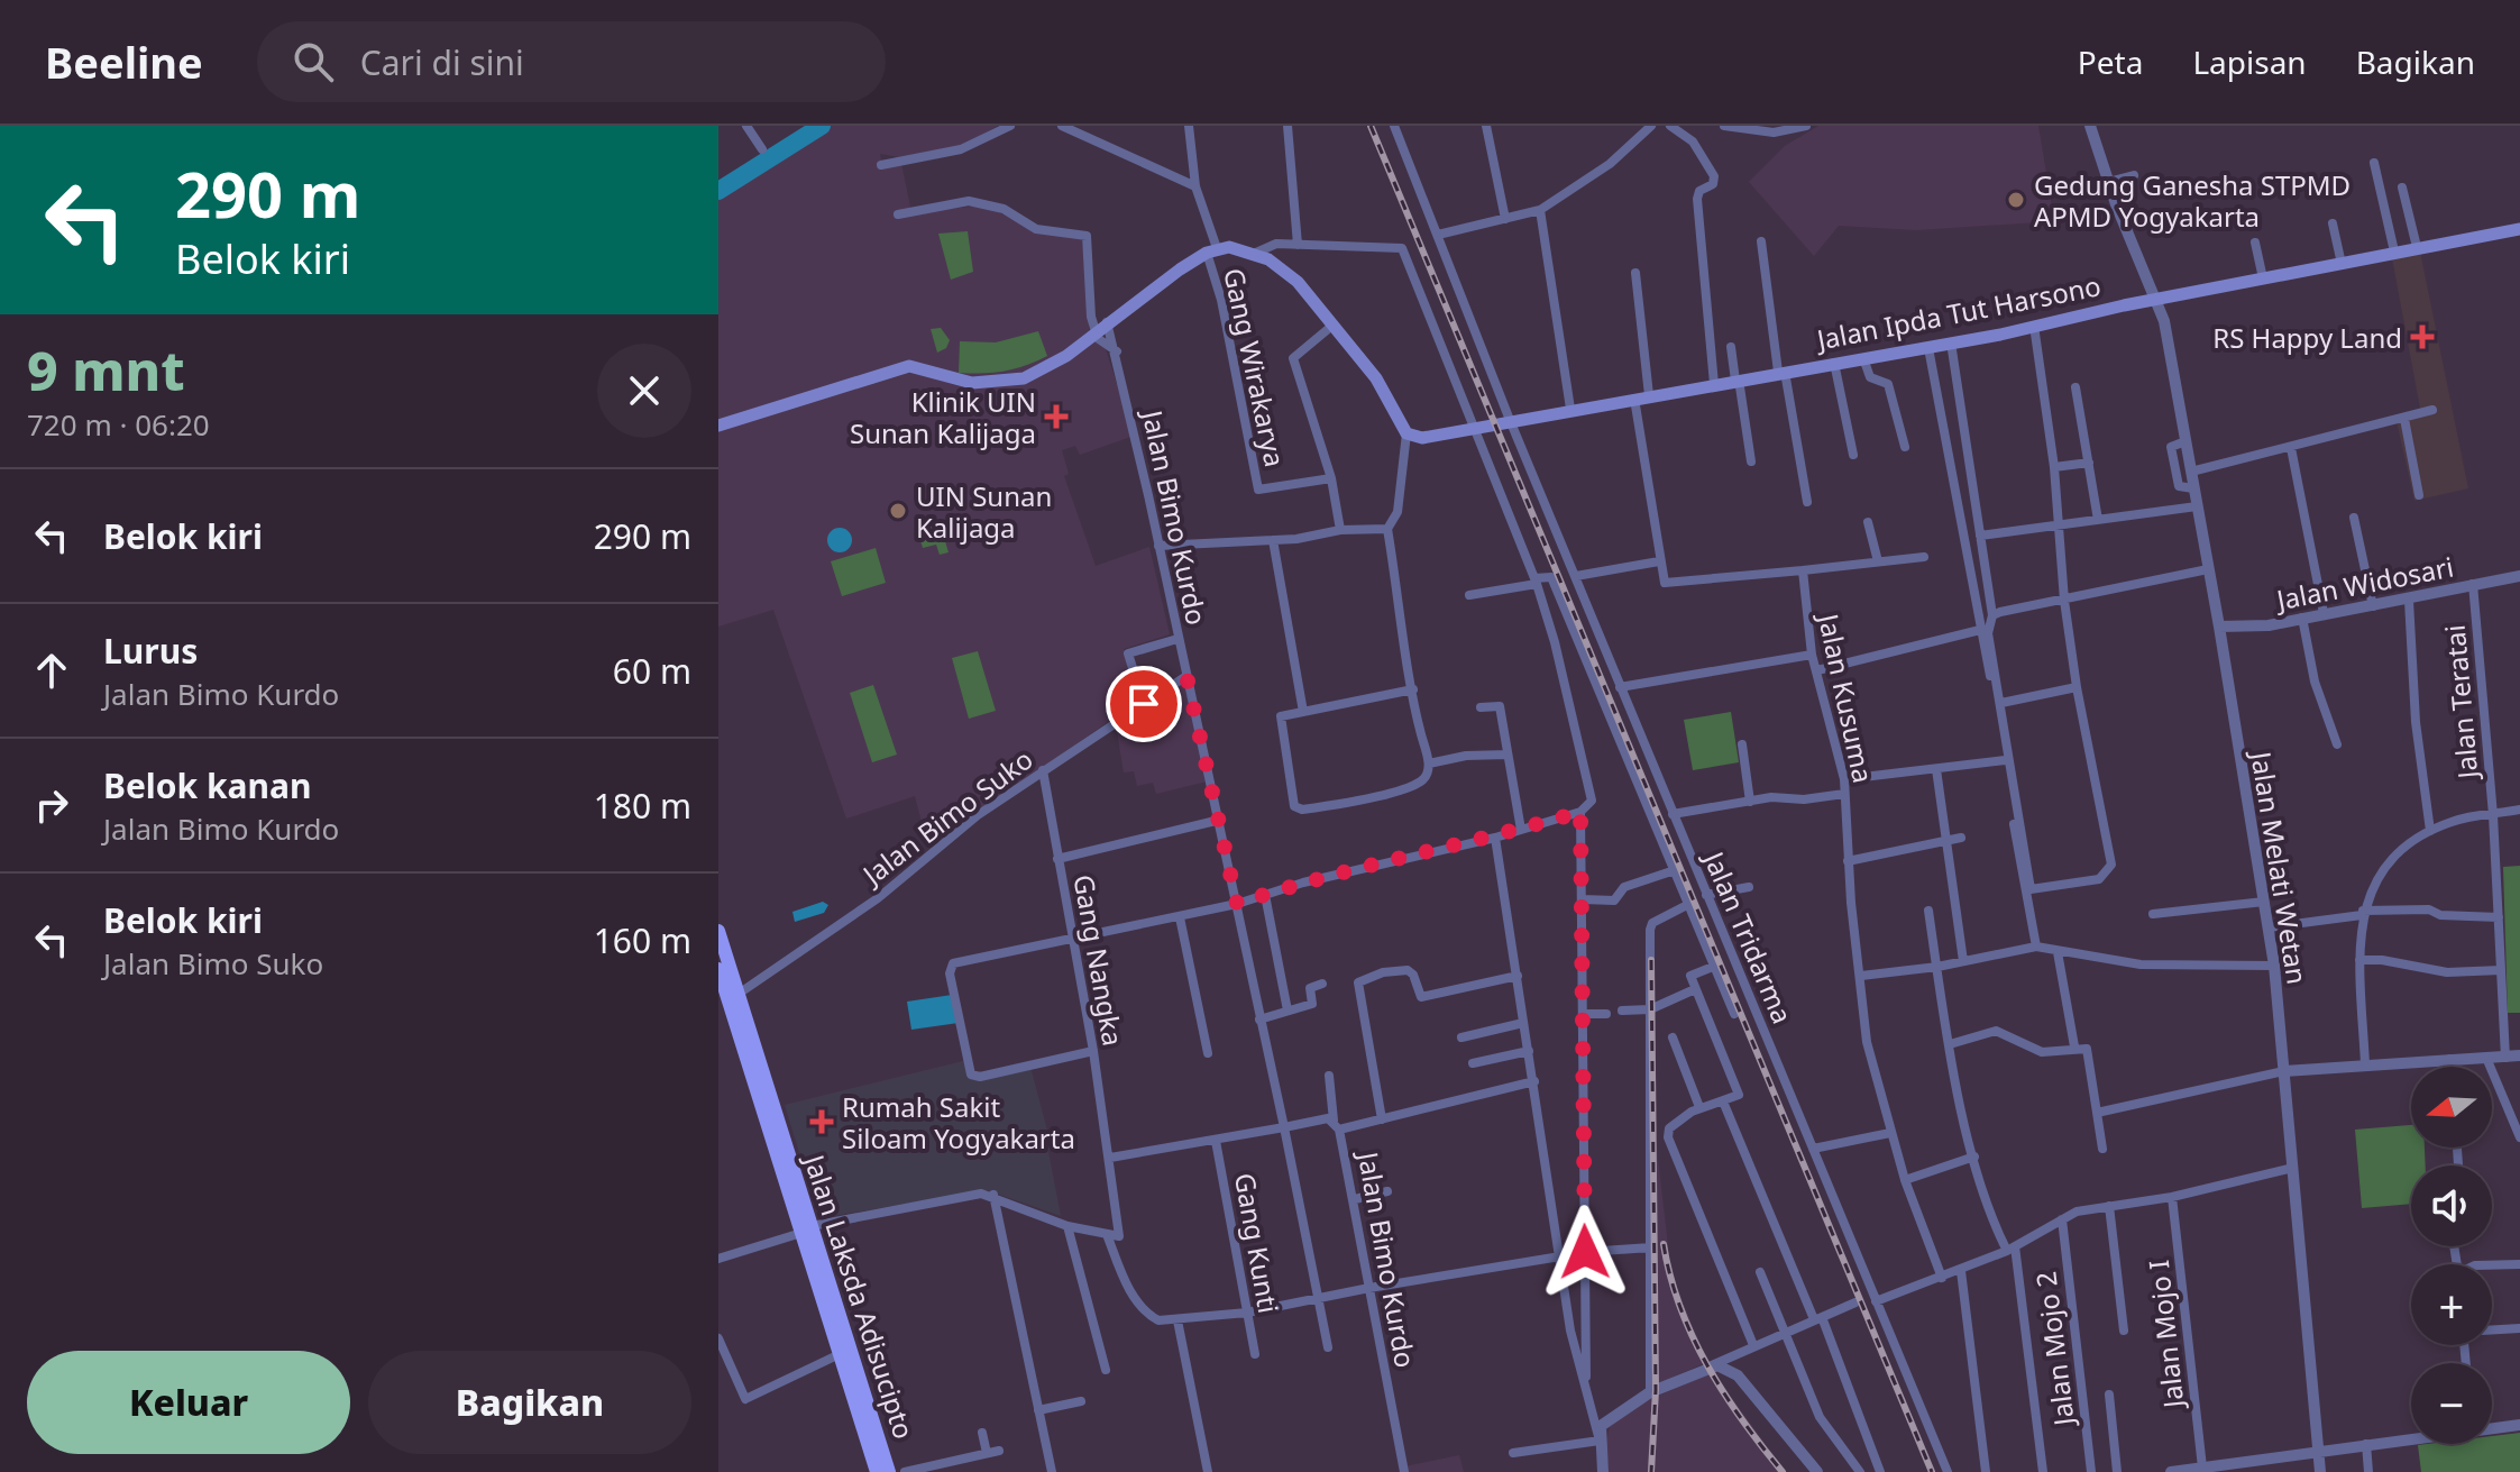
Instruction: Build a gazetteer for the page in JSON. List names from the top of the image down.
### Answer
{
  "streets": {
    "main road": ["Jalan Ipda Tut Harsono", "Jalan Laksda Adisucipto"],
    "street": [
      "Gang Wirakarya",
      "Jalan Bimo Kurdo",
      "Jalan Widosari",
      "Jalan Kusuma",
      "Jalan Teratai",
      "Jalan Bimo Suko",
      "Jalan Melati Wetan",
      "Jalan Tridarma",
      "Gang Nangka",
      "Gang Kunti",
      "Jalan Mojo I",
      "Jalan Mojo 2"
    ]
  },
  "crossings": [
    ["Jalan Ipda Tut Harsono", "Jalan Melati Wetan"],
    ["Jalan Ipda Tut Harsono", "Jalan Tridarma"],
    ["Jalan Bimo Kurdo", "Jalan Bimo Suko"],
    ["Jalan Widosari", "Jalan Teratai"],
    ["Jalan Widosari", "Jalan Melati Wetan"],
    ["Jalan Bimo Suko", "Gang Nangka"],
    ["Jalan Bimo Suko", "Jalan Laksda Adisucipto"]
  ],
  "places": {
    "other": ["Gedung Ganesha STPMD APMD Yogyakarta", "UIN Sunan Kalijaga"],
    "health": ["RS Happy Land", "Klinik UIN Sunan Kalijaga", "Rumah Sakit Siloam Yogyakarta"]
  },
  "north": "left",
  "page": {
    "header": "Beeline",
    "search": "Cari di sini",
    "nav": ["Peta", "Lapisan", "Bagikan"],
    "turn": ["290 m", "Belok kiri"],
    "heading": ["9 mnt", "720 m · 06:20"],
    "list": [
      {
        "name": "Belok kiri",
        "value": "290 m"
      },
      {
        "name": "Lurus",
        "note": "Jalan Bimo Kurdo",
        "value": "60 m"
      },
      {
        "name": "Belok kanan",
        "note": "Jalan Bimo Kurdo",
        "value": "180 m"
      },
      {
        "name": "Belok kiri",
        "note": "Jalan Bimo Suko",
        "value": "160 m"
      }
    ],
    "map_buttons": ["+", "−"],
    "buttons": ["Keluar", "Bagikan"]
  }
}
